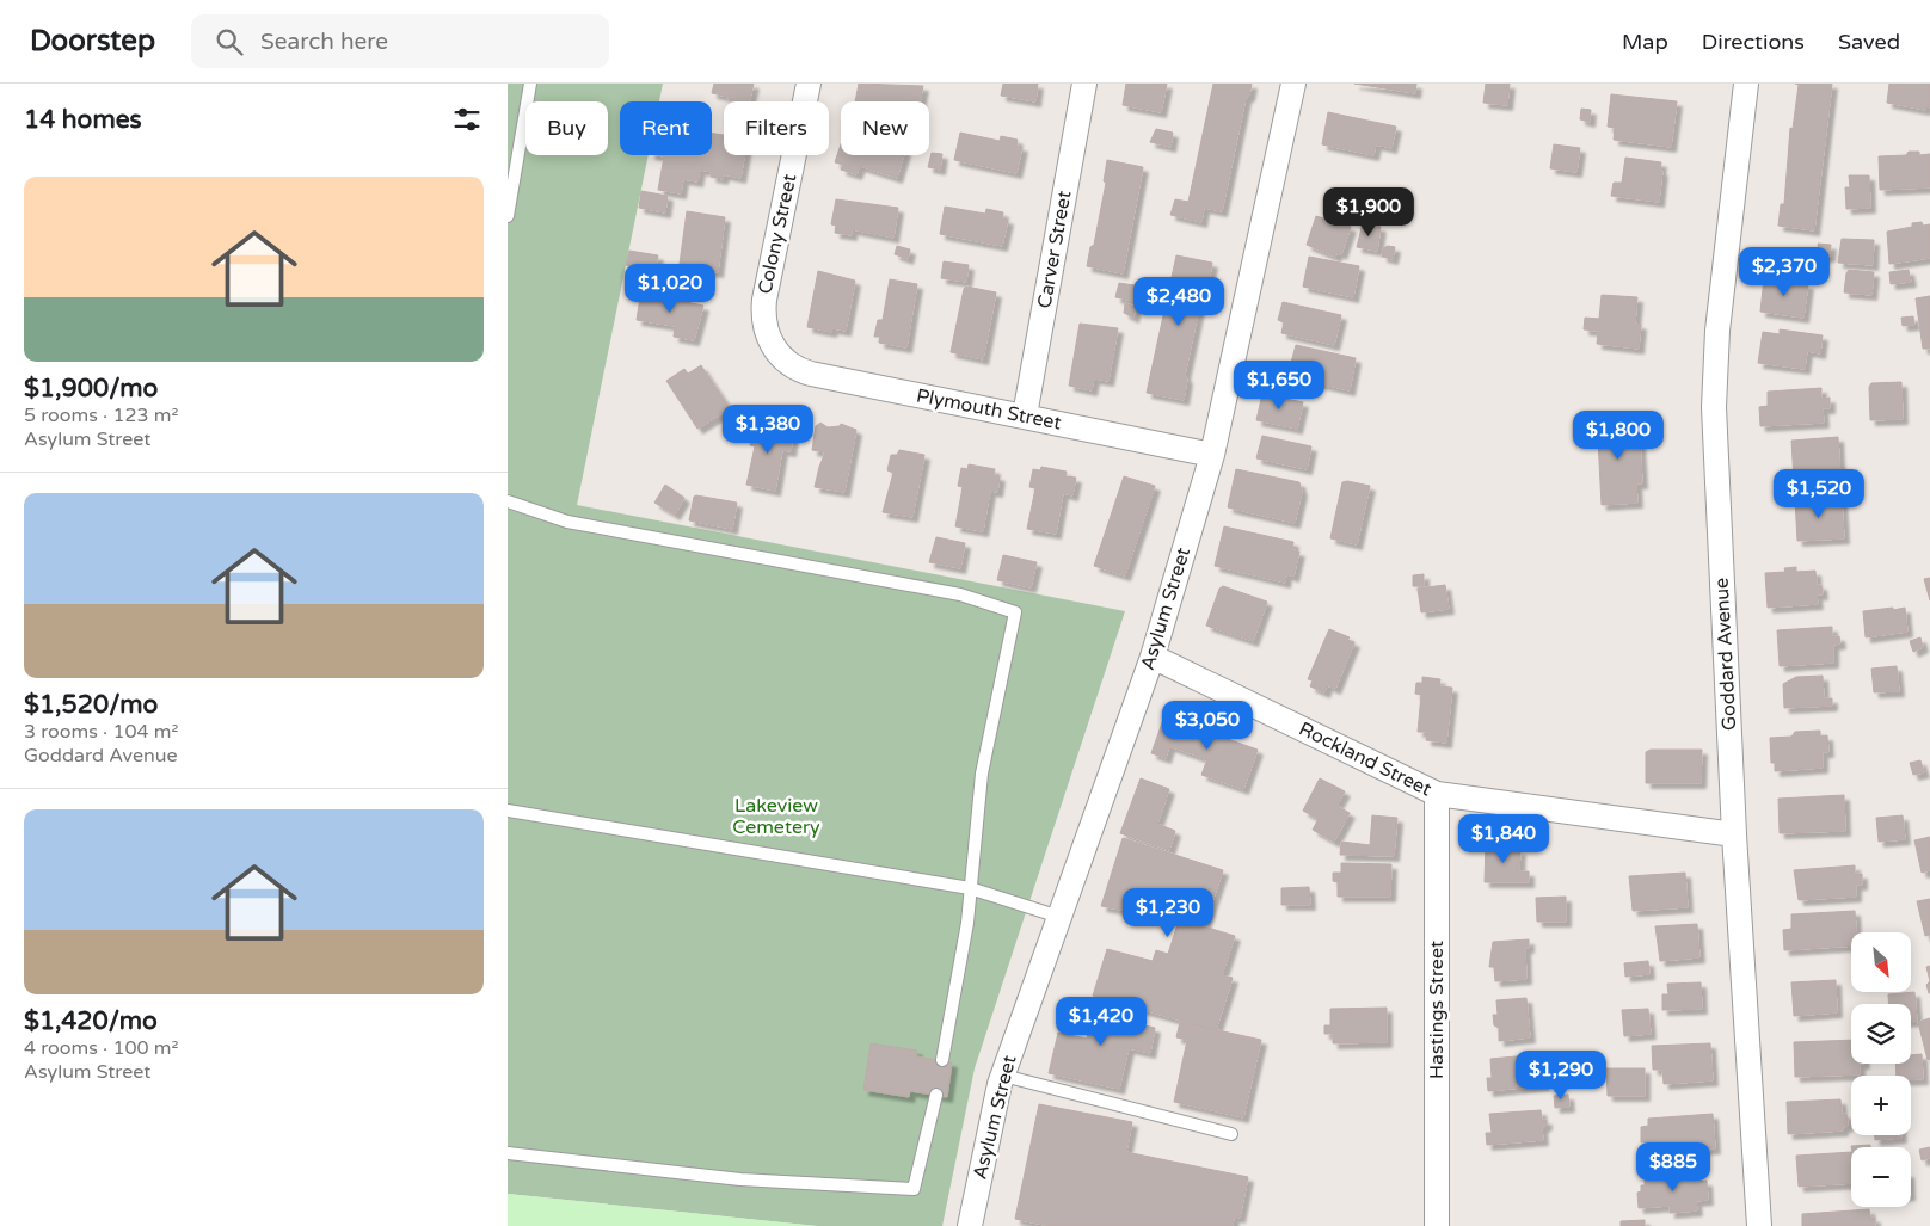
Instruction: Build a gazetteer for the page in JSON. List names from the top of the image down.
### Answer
{
  "streets": {
    "street": [
      "Colony Street",
      "Carver Street",
      "Plymouth Street",
      "Asylum Street",
      "Goddard Avenue",
      "Rockland Street",
      "Hastings Street"
    ]
  },
  "crossings": [
    ["Colony Street", "Plymouth Street"],
    ["Carver Street", "Plymouth Street"],
    ["Plymouth Street", "Asylum Street"],
    ["Asylum Street", "Rockland Street"],
    ["Goddard Avenue", "Rockland Street"],
    ["Rockland Street", "Hastings Street"]
  ],
  "parks": ["Lakeview Cemetery"],
  "north": "bottom right",
  "page": {
    "header": "Doorstep",
    "search": "Search here",
    "nav": ["Map", "Directions", "Saved"],
    "heading": "14 homes",
    "chip": [
      "Buy",
      "Rent",
      "Filters",
      "New"
    ],
    "list": [
      {
        "name": "$1,900/mo",
        "note": "5 rooms · 123 m² · Asylum Street"
      },
      {
        "name": "$1,520/mo",
        "note": "3 rooms · 104 m² · Goddard Avenue"
      },
      {
        "name": "$1,420/mo",
        "note": "4 rooms · 100 m² · Asylum Street"
      }
    ],
    "price": [
      "$1,900",
      "$2,370",
      "$1,020",
      "$2,480",
      "$1,650",
      "$1,380",
      "$1,800",
      "$1,520",
      "$3,050",
      "$1,840",
      "$1,230",
      "$1,420",
      "$1,290",
      "$885"
    ],
    "map_buttons": ["+", "−"]
  }
}
